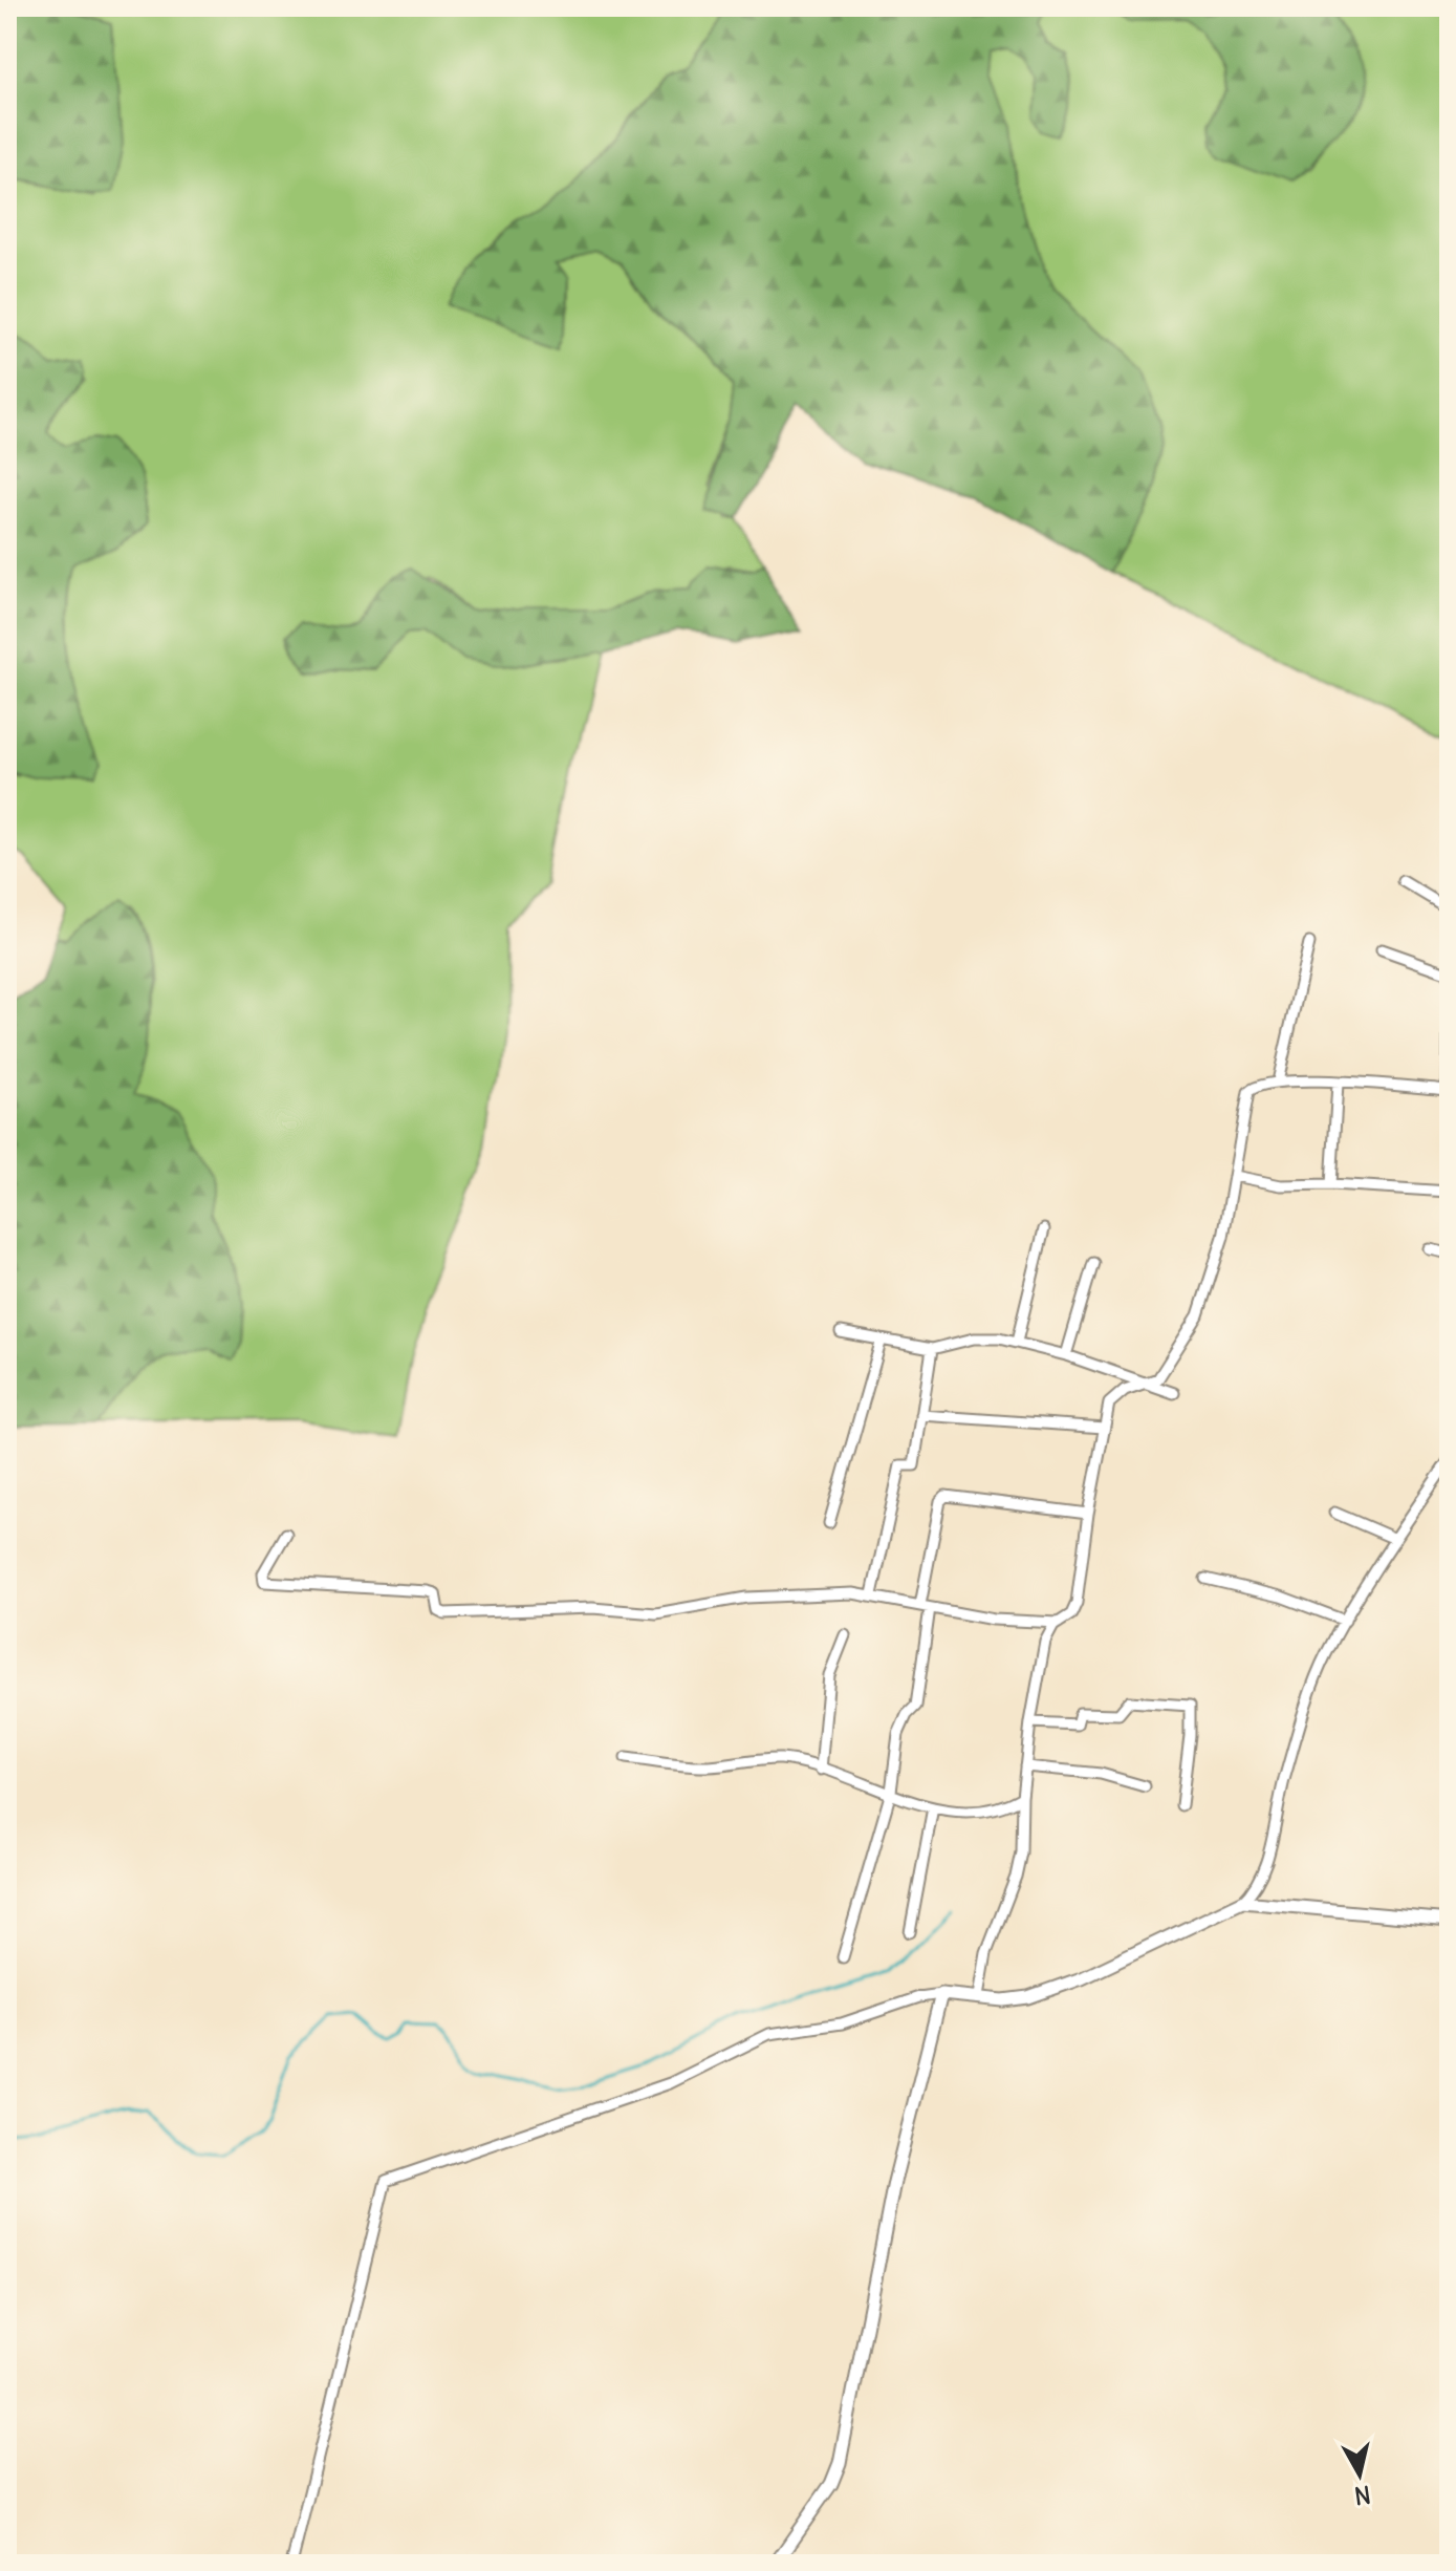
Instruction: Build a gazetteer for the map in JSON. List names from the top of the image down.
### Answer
{
  "north": "bottom"
}
